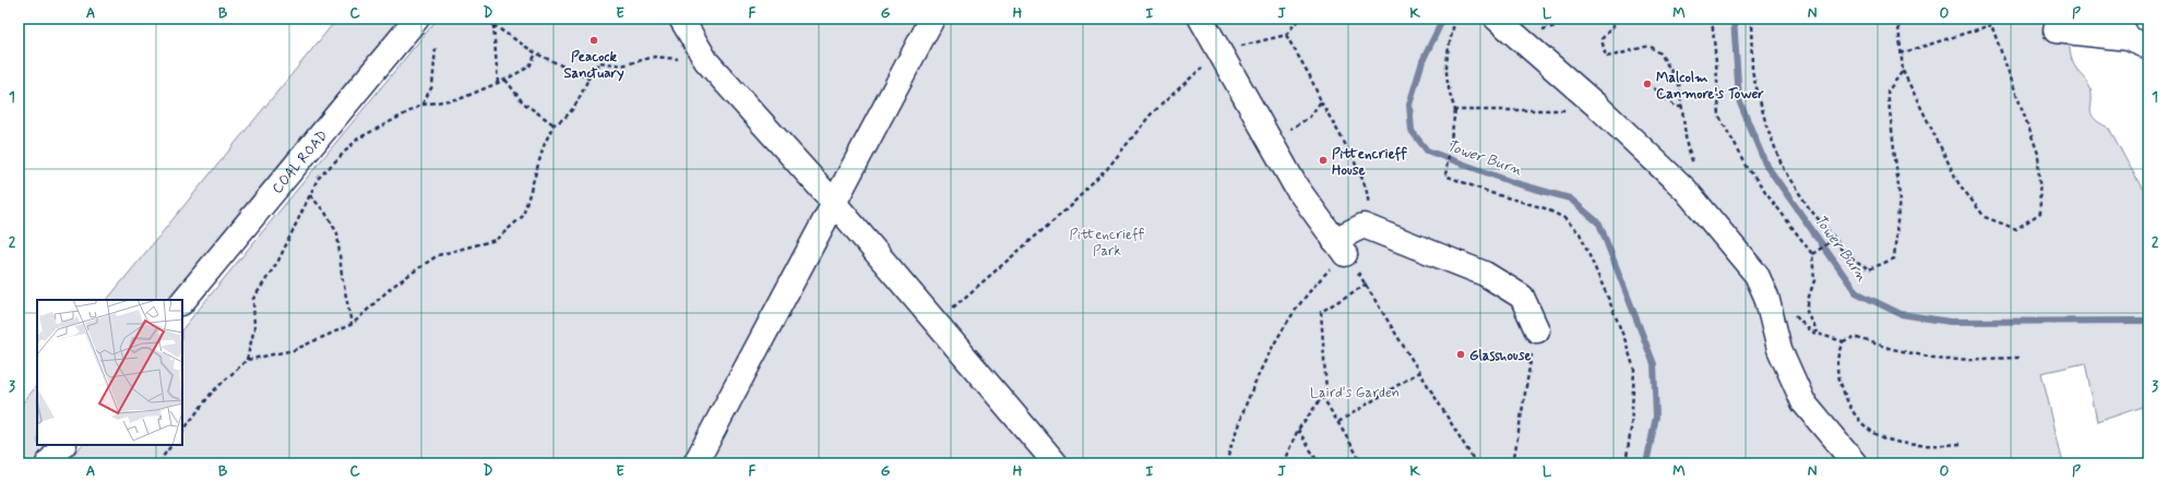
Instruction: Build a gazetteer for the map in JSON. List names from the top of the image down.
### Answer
{
  "streets": {
    "street": ["COAL ROAD"]
  },
  "water": ["Tower Burn"],
  "parks": ["Pittencrieff Park", "Laird's Garden"],
  "places": [
    "Peacock Sanctuary",
    "Malcolm Canmore's Tower",
    "Pittencrieff House",
    "Glasshouse"
  ],
  "grid": {
    "columns": [
      "A",
      "B",
      "C",
      "D",
      "E",
      "F",
      "G",
      "H",
      "I",
      "J",
      "K",
      "L",
      "M",
      "N",
      "O",
      "P"
    ],
    "rows": ["1", "2", "3"]
  }
}
